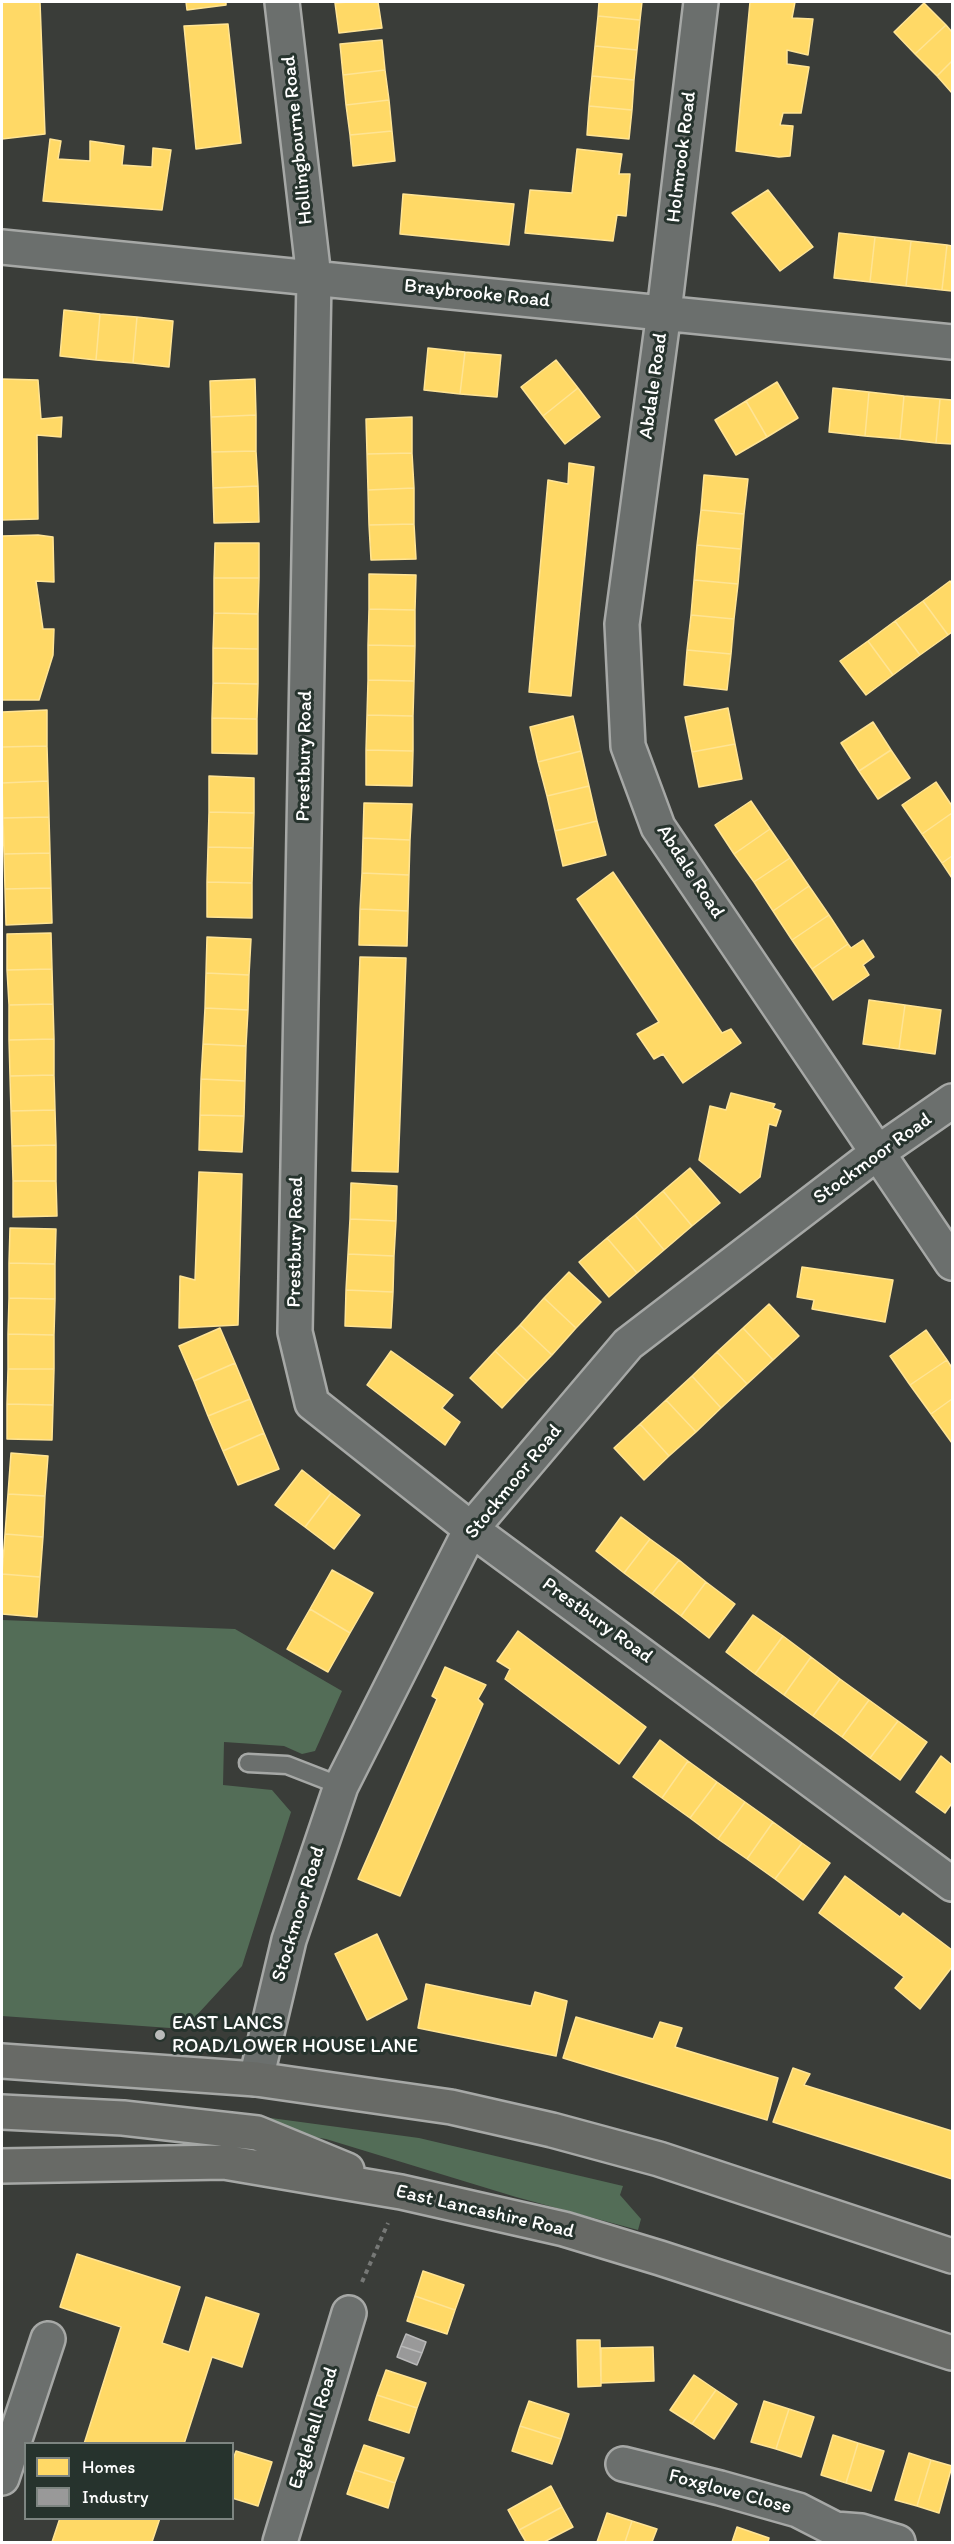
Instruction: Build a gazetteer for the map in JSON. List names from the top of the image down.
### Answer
{
  "streets": {
    "highway": ["East Lancashire Road"],
    "street": [
      "Hollingbourne Road",
      "Holmrook Road",
      "Braybrooke Road",
      "Abdale Road",
      "Prestbury Road",
      "Stockmoor Road",
      "Eaglehall Road",
      "Foxglove Close"
    ]
  },
  "crossings": [
    ["Hollingbourne Road", "Braybrooke Road"],
    ["Hollingbourne Road", "Prestbury Road"],
    ["Holmrook Road", "Braybrooke Road"],
    ["Holmrook Road", "Abdale Road"],
    ["Braybrooke Road", "Abdale Road"],
    ["Braybrooke Road", "Prestbury Road"],
    ["Abdale Road", "Stockmoor Road"],
    ["Prestbury Road", "Stockmoor Road"]
  ],
  "places": ["EAST LANCS ROAD/LOWER HOUSE LANE"],
  "legend": ["Homes", "Industry"]
}
